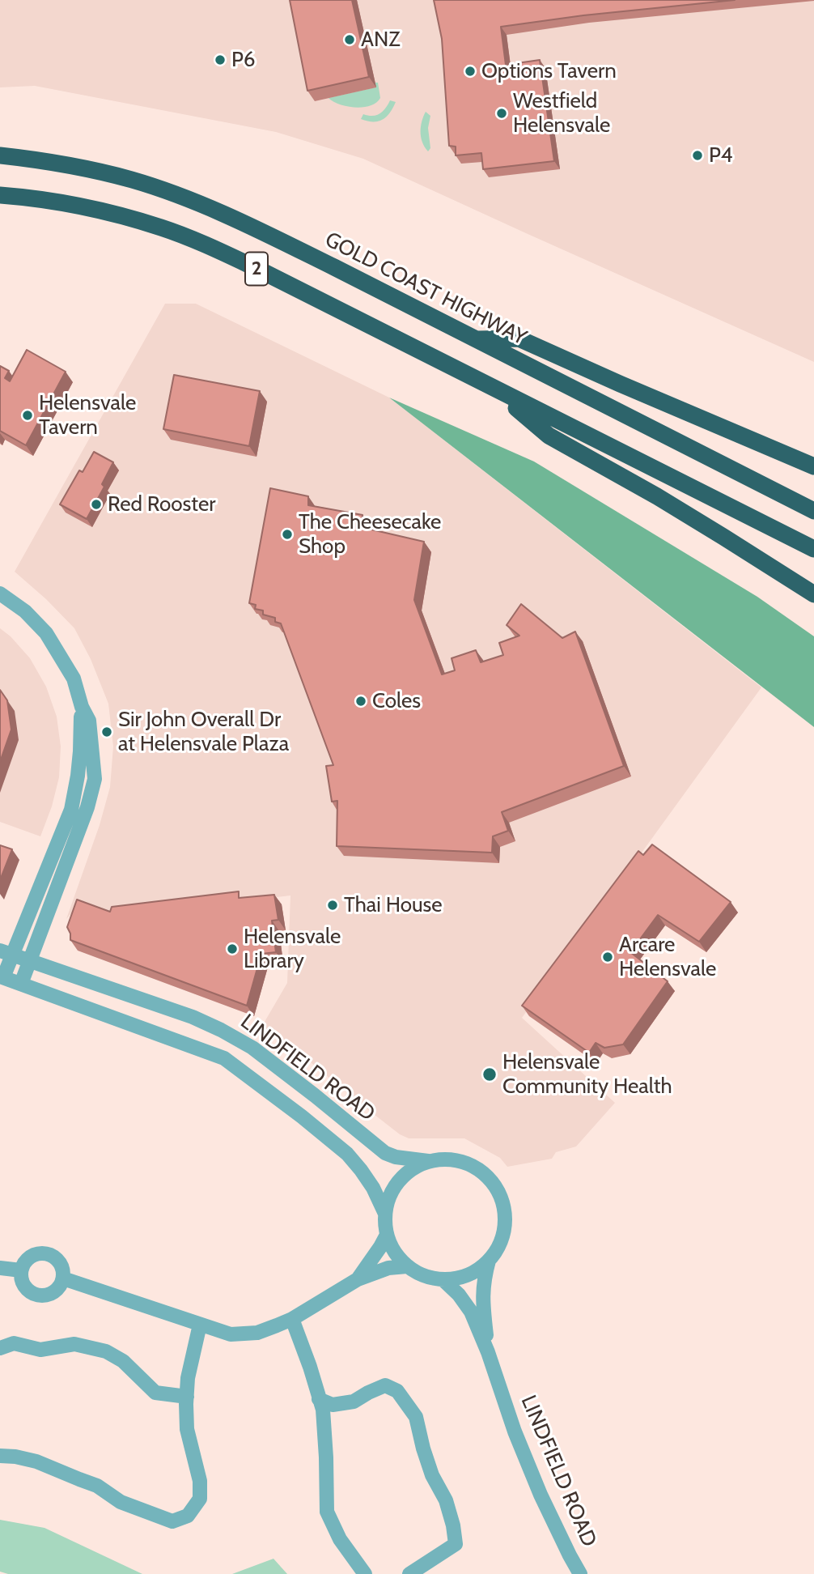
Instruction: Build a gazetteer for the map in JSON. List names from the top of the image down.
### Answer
{
  "streets": {
    "highway": ["2", "GOLD COAST HIGHWAY"],
    "street": ["LINDFIELD ROAD"]
  },
  "places": [
    "ANZ",
    "P6",
    "Options Tavern",
    "Westfield Helensvale",
    "P4",
    "Helensvale Tavern",
    "Red Rooster",
    "The Cheesecake Shop",
    "Coles",
    "Sir John Overall Dr at Helensvale Plaza",
    "Thai House",
    "Helensvale Library",
    "Arcare Helensvale",
    "Helensvale Community Health"
  ]
}
